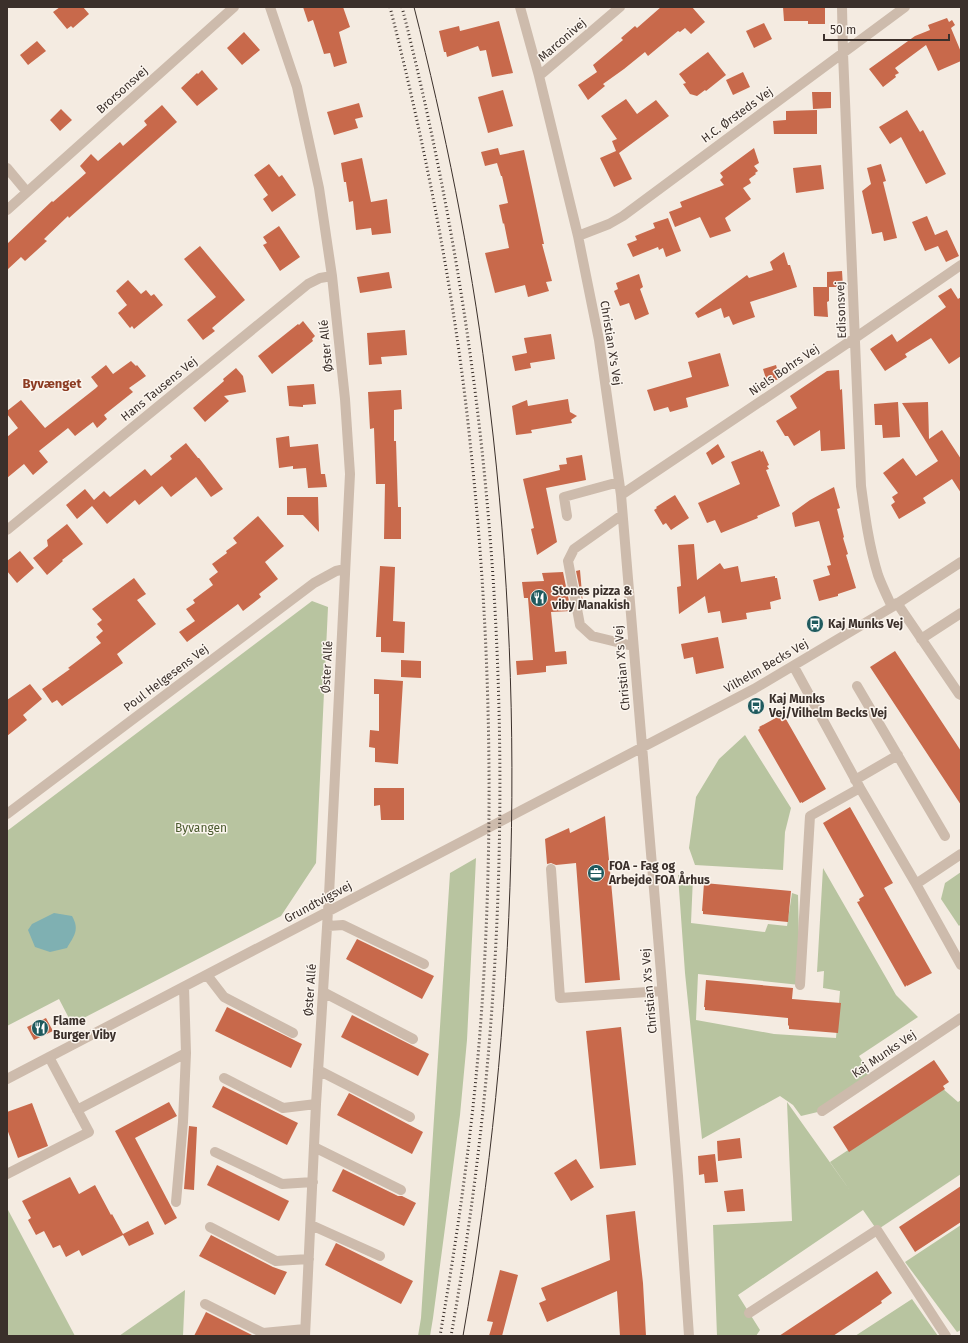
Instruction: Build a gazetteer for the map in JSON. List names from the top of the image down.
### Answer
{
  "streets": {
    "street": [
      "Marconivej",
      "Brorsonsvej",
      "H.C. Ørsteds Vej",
      "Edisonsvej",
      "Christian X's Vej",
      "Øster Allé",
      "Niels Bohrs Vej",
      "Hans Tausens Vej",
      "Vilhelm Becks Vej",
      "Poul Helgesens Vej",
      "Grundtvigsvej",
      "Kaj Munks Vej"
    ]
  },
  "crossings": [
    ["Marconivej", "Christian X's Vej"],
    ["H.C. Ørsteds Vej", "Edisonsvej"],
    ["H.C. Ørsteds Vej", "Christian X's Vej"],
    ["Edisonsvej", "Niels Bohrs Vej"],
    ["Edisonsvej", "Vilhelm Becks Vej"],
    ["Christian X's Vej", "Niels Bohrs Vej"],
    ["Christian X's Vej", "Vilhelm Becks Vej"],
    ["Christian X's Vej", "Grundtvigsvej"],
    ["Øster Allé", "Hans Tausens Vej"],
    ["Øster Allé", "Poul Helgesens Vej"],
    ["Øster Allé", "Grundtvigsvej"],
    ["Vilhelm Becks Vej", "Grundtvigsvej"]
  ],
  "districts": ["Byvænget"],
  "parks": ["Byvangen"],
  "places": {
    "restaurant": ["Stones pizza & viby Manakish", "Flame Burger Viby"],
    "bus stop": ["Kaj Munks Vej", "Kaj Munks Vej/Vilhelm Becks Vej"],
    "office": ["FOA - Fag og Arbejde FOA Århus"]
  },
  "scale_bar": "50 m"
}
